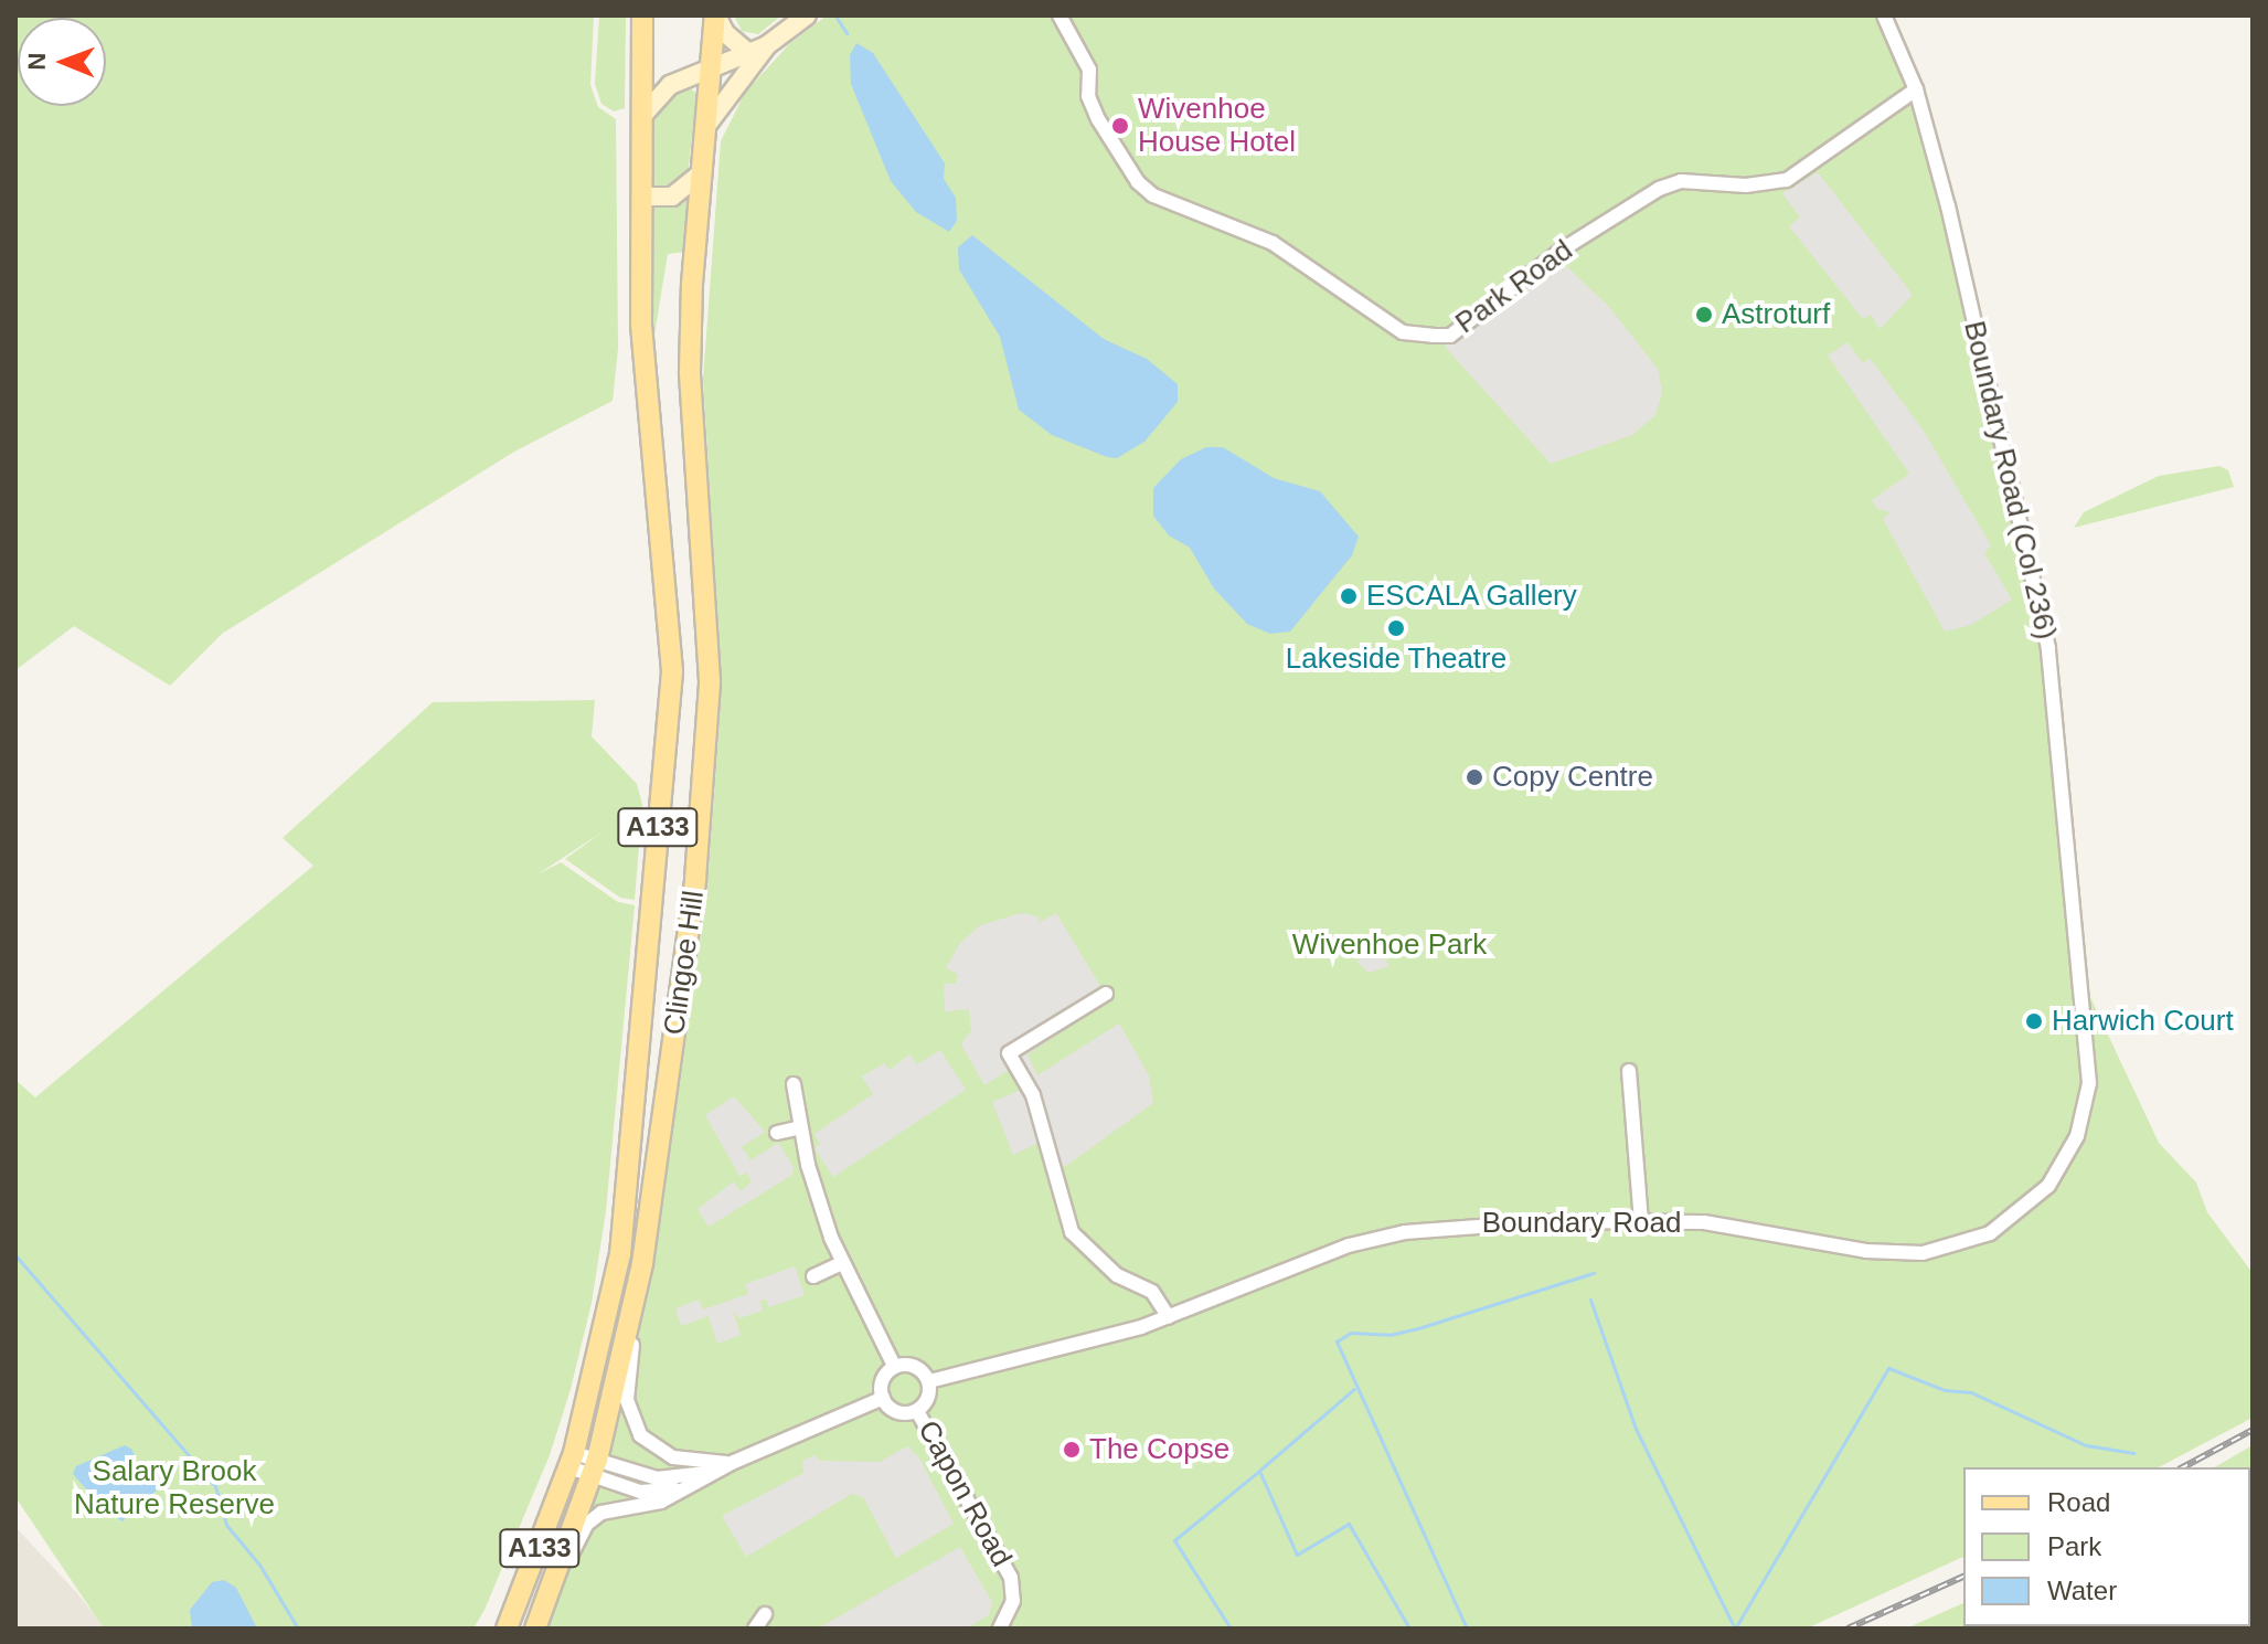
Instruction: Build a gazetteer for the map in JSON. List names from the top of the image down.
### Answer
{
  "streets": {
    "main road": ["A133", "Clingoe Hill"],
    "street": [
      "Park Road",
      "Boundary Road (Col 236)",
      "Boundary Road",
      "Capon Road"
    ]
  },
  "crossings": [
    ["Park Road", "Boundary Road (Col 236)"],
    ["Boundary Road (Col 236)", "Boundary Road"],
    ["A133", "Clingoe Hill"],
    ["Boundary Road", "Capon Road"]
  ],
  "parks": ["Wivenhoe Park", "Salary Brook Nature Reserve"],
  "places": [
    "Wivenhoe House Hotel",
    "Astroturf",
    "ESCALA Gallery",
    "Lakeside Theatre",
    "Copy Centre",
    "Harwich Court",
    "The Copse"
  ],
  "legend": ["Road", "Park", "Water"],
  "north": "left"
}
